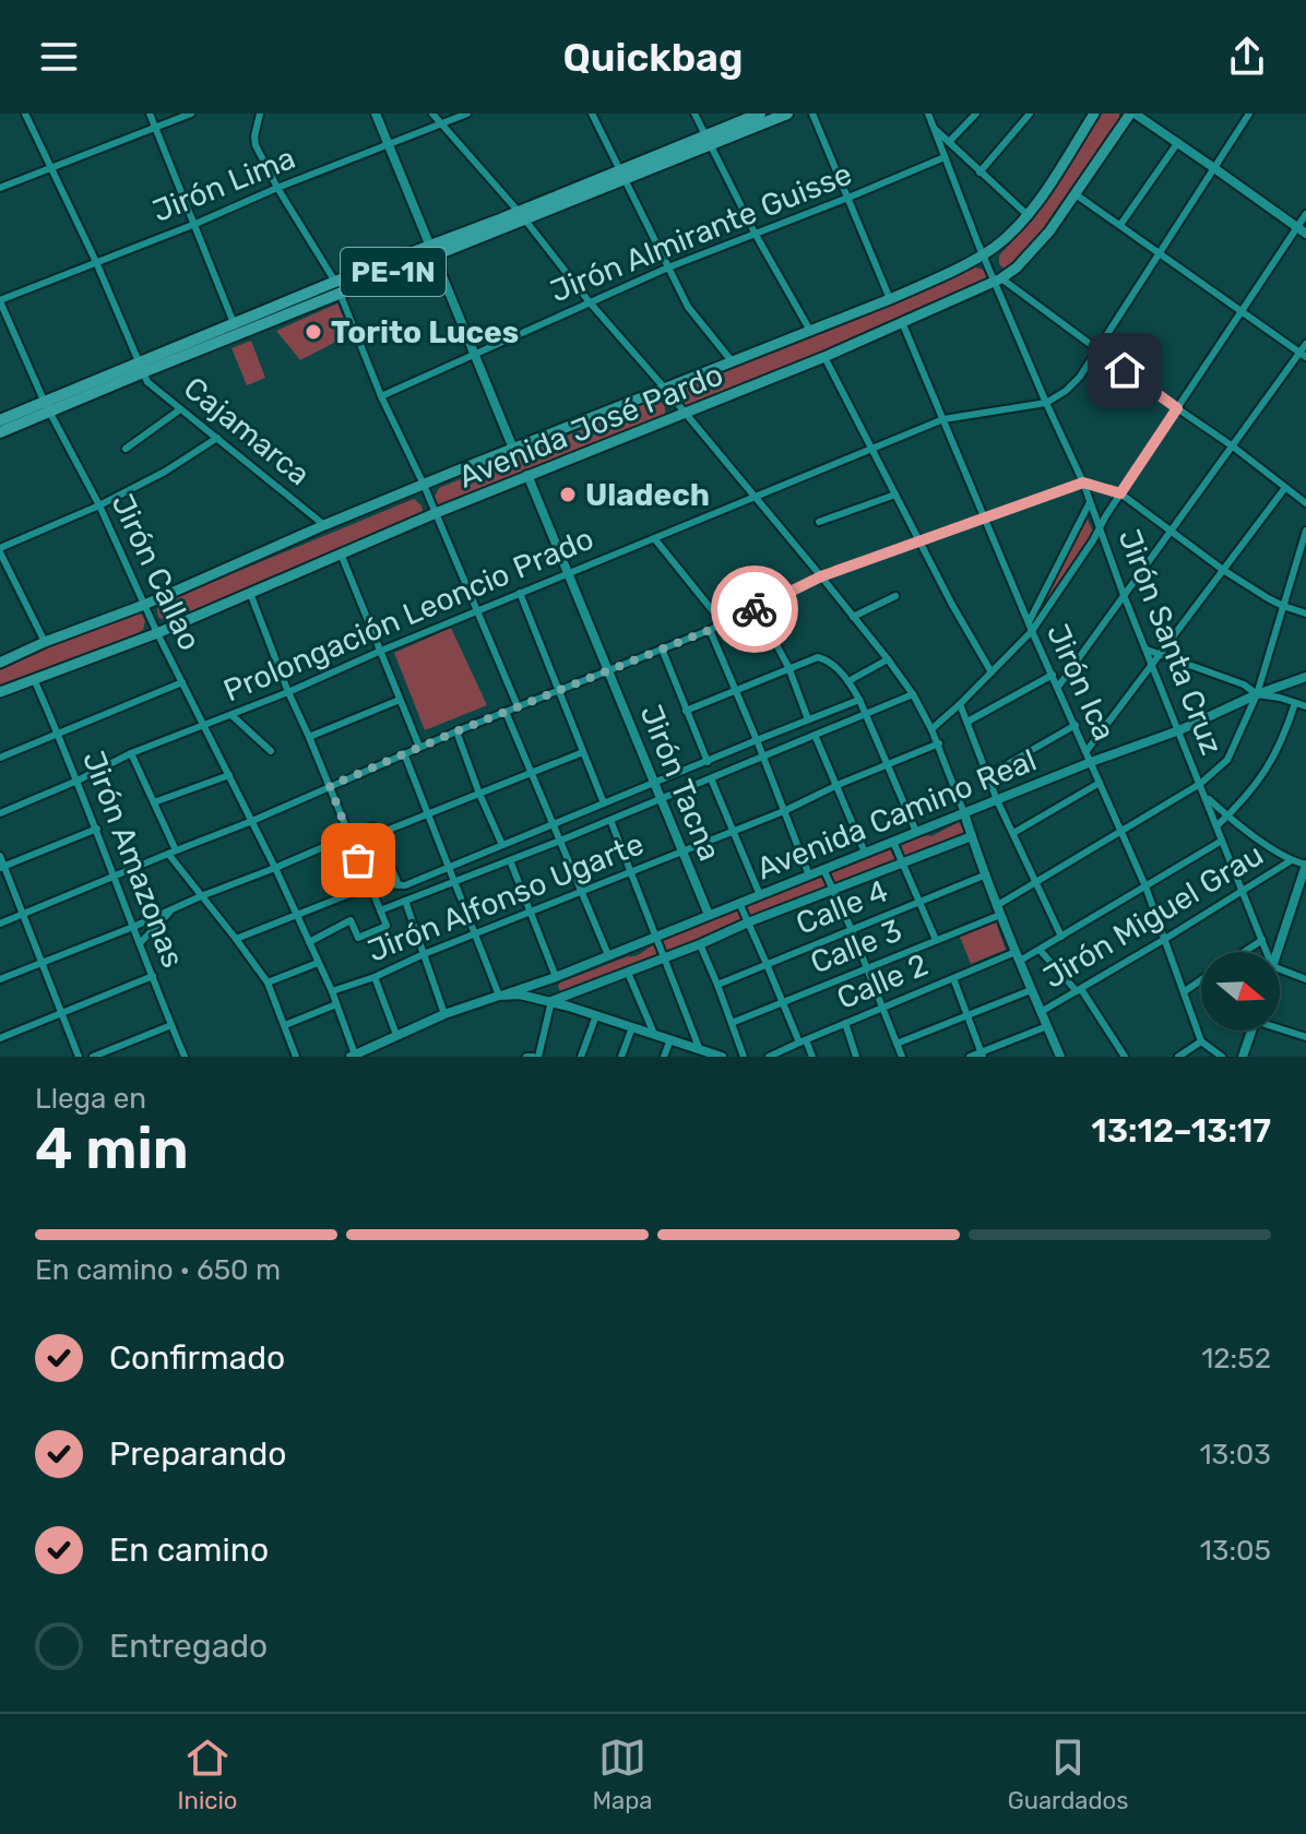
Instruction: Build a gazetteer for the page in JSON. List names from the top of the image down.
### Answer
{
  "streets": {
    "highway": ["PE-1N"],
    "main road": ["Avenida José Pardo", "Jirón Tacna", "Avenida Camino Real"],
    "street": [
      "Jirón Lima",
      "Jirón Almirante Guisse",
      "Cajamarca",
      "Jirón Callao",
      "Prolongación Leoncio Prado",
      "Jirón Santa Cruz",
      "Jirón Ica",
      "Jirón Amazonas",
      "Jirón Alfonso Ugarte",
      "Calle 4",
      "Jirón Miguel Grau",
      "Calle 3",
      "Calle 2"
    ]
  },
  "crossings": [
    ["Jirón Lima", "Jirón Callao"],
    ["Jirón Almirante Guisse", "Jirón Santa Cruz"],
    ["PE-1N", "Cajamarca"],
    ["PE-1N", "Jirón Callao"],
    ["Avenida José Pardo", "Cajamarca"],
    ["Avenida José Pardo", "Jirón Callao"],
    ["Avenida José Pardo", "Jirón Santa Cruz"],
    ["Avenida José Pardo", "Jirón Ica"],
    ["Avenida José Pardo", "Jirón Tacna"],
    ["Avenida José Pardo", "Jirón Amazonas"],
    ["Jirón Callao", "Prolongación Leoncio Prado"],
    ["Jirón Callao", "Avenida Camino Real"],
    ["Jirón Callao", "Jirón Alfonso Ugarte"],
    ["Prolongación Leoncio Prado", "Jirón Santa Cruz"],
    ["Prolongación Leoncio Prado", "Jirón Ica"],
    ["Prolongación Leoncio Prado", "Jirón Tacna"],
    ["Prolongación Leoncio Prado", "Jirón Amazonas"],
    ["Jirón Santa Cruz", "Avenida Camino Real"],
    ["Jirón Santa Cruz", "Jirón Miguel Grau"],
    ["Jirón Santa Cruz", "Calle 3"],
    ["Jirón Santa Cruz", "Calle 2"],
    ["Jirón Ica", "Avenida Camino Real"],
    ["Jirón Ica", "Jirón Miguel Grau"],
    ["Jirón Ica", "Calle 3"],
    ["Jirón Ica", "Calle 2"],
    ["Jirón Tacna", "Avenida Camino Real"],
    ["Jirón Tacna", "Jirón Alfonso Ugarte"],
    ["Avenida Camino Real", "Calle 3"]
  ],
  "places": ["Torito Luces", "Uladech"],
  "north": "right",
  "page": {
    "header": "Quickbag",
    "heading": ["4 min", "Llega en", "13:12–13:17"],
    "bar": "En camino · 650 m",
    "list": [
      ["Confirmado", "12:52"],
      ["Preparando", "13:03"],
      ["En camino", "13:05"],
      "Entregado"
    ],
    "tabs": ["Inicio", "Mapa", "Guardados"]
  }
}
